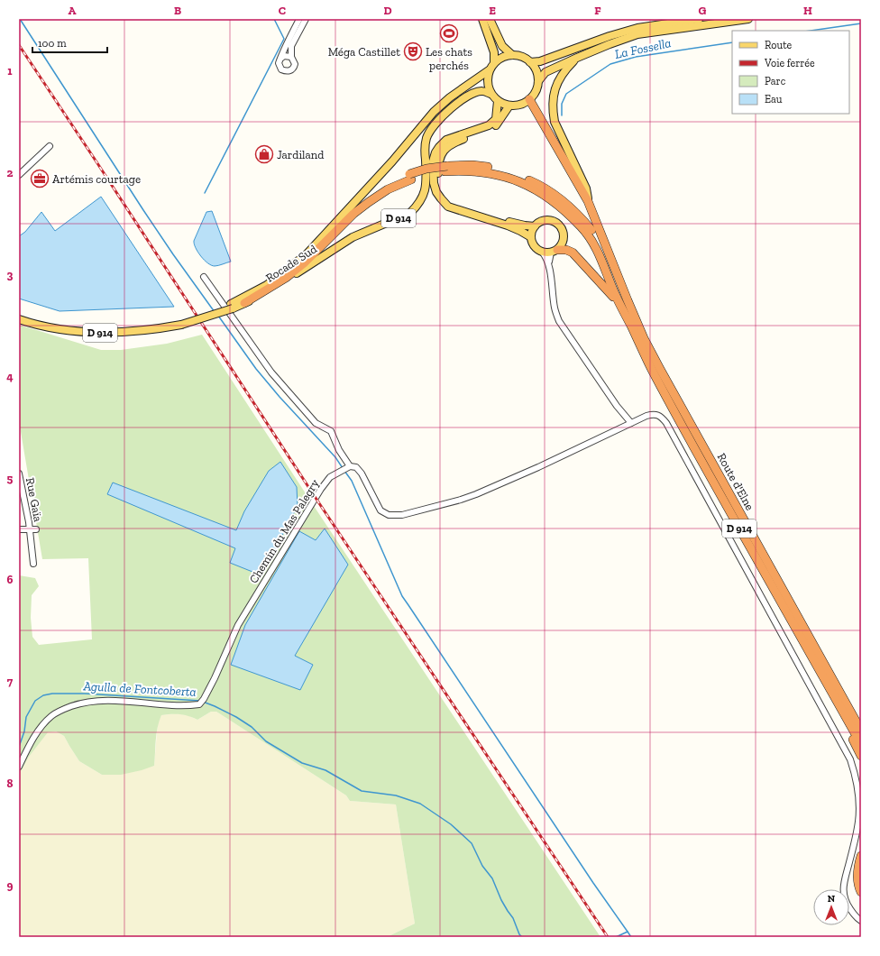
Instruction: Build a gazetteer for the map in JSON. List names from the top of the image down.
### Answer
{
  "streets": {
    "highway": ["D 914", "Route d'Elne"],
    "main road": ["Rocade Sud"],
    "street": ["Rue Gaïa", "Chemin du Mas Palegry"]
  },
  "crossings": [
    ["D 914", "Rocade Sud"],
    ["D 914", "Route d'Elne"]
  ],
  "water": ["La Fossella", "Agulla de Fontcoberta"],
  "places": {
    "sports": ["Les chats perchés"],
    "theatre": ["Méga Castillet"],
    "shop": ["Jardiland"],
    "office": ["Artémis courtage"]
  },
  "legend": [
    "Route",
    "Voie ferrée",
    "Parc",
    "Eau"
  ],
  "scale_bar": "100 m",
  "north": "top",
  "grid": {
    "columns": [
      "A",
      "B",
      "C",
      "D",
      "E",
      "F",
      "G",
      "H"
    ],
    "rows": [
      "1",
      "2",
      "3",
      "4",
      "5",
      "6",
      "7",
      "8",
      "9"
    ]
  }
}
